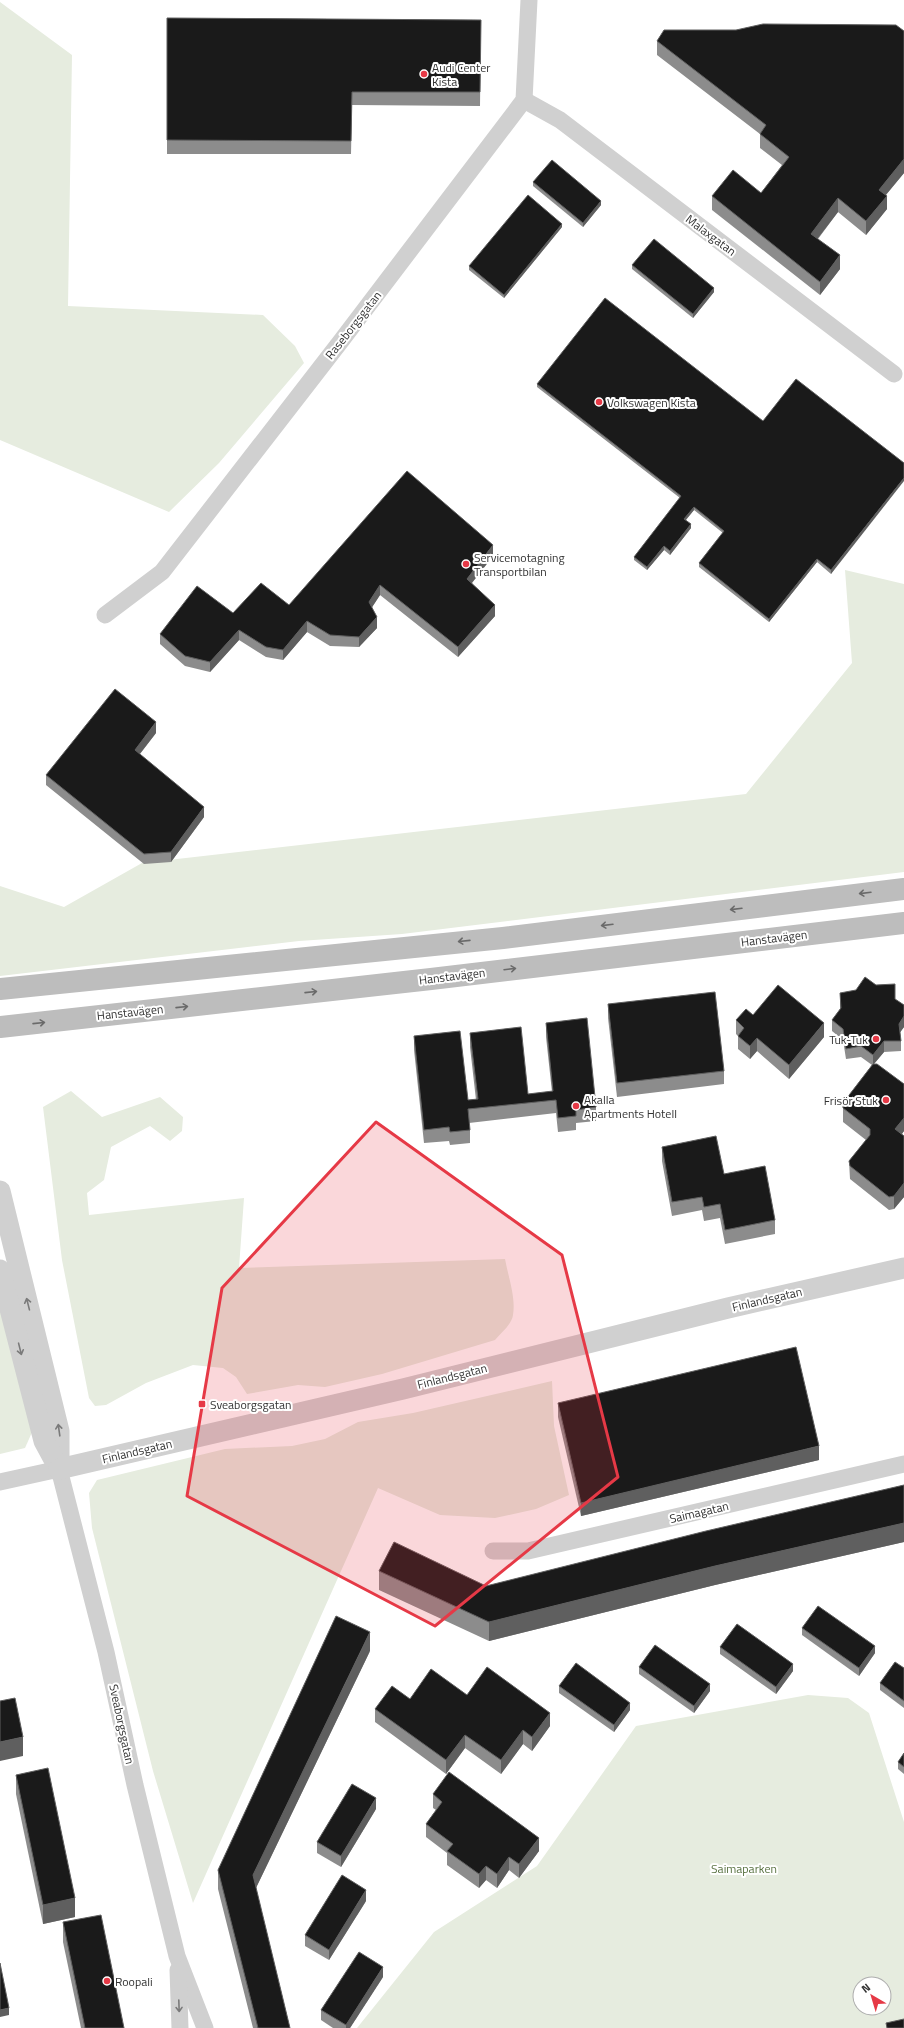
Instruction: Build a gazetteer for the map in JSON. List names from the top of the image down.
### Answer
{
  "streets": {
    "main road": ["Hanstavägen"],
    "street": [
      "Malaxgatan",
      "Raseborgsgatan",
      "Finlandsgatan",
      "Saimagatan",
      "Sveaborgsgatan"
    ]
  },
  "crossings": [
    ["Malaxgatan", "Raseborgsgatan"],
    ["Finlandsgatan", "Sveaborgsgatan"]
  ],
  "parks": ["Saimaparken"],
  "places": {
    "other": [
      "Audi Center Kista",
      "Volkswagen Kista",
      "Servicemotagning Transportbilan",
      "Tuk-Tuk",
      "Frisör Stuk",
      "Akalla Apartments Hotell",
      "Roopali"
    ],
    "transit": ["Sveaborgsgatan"]
  },
  "north": "top left"
}
